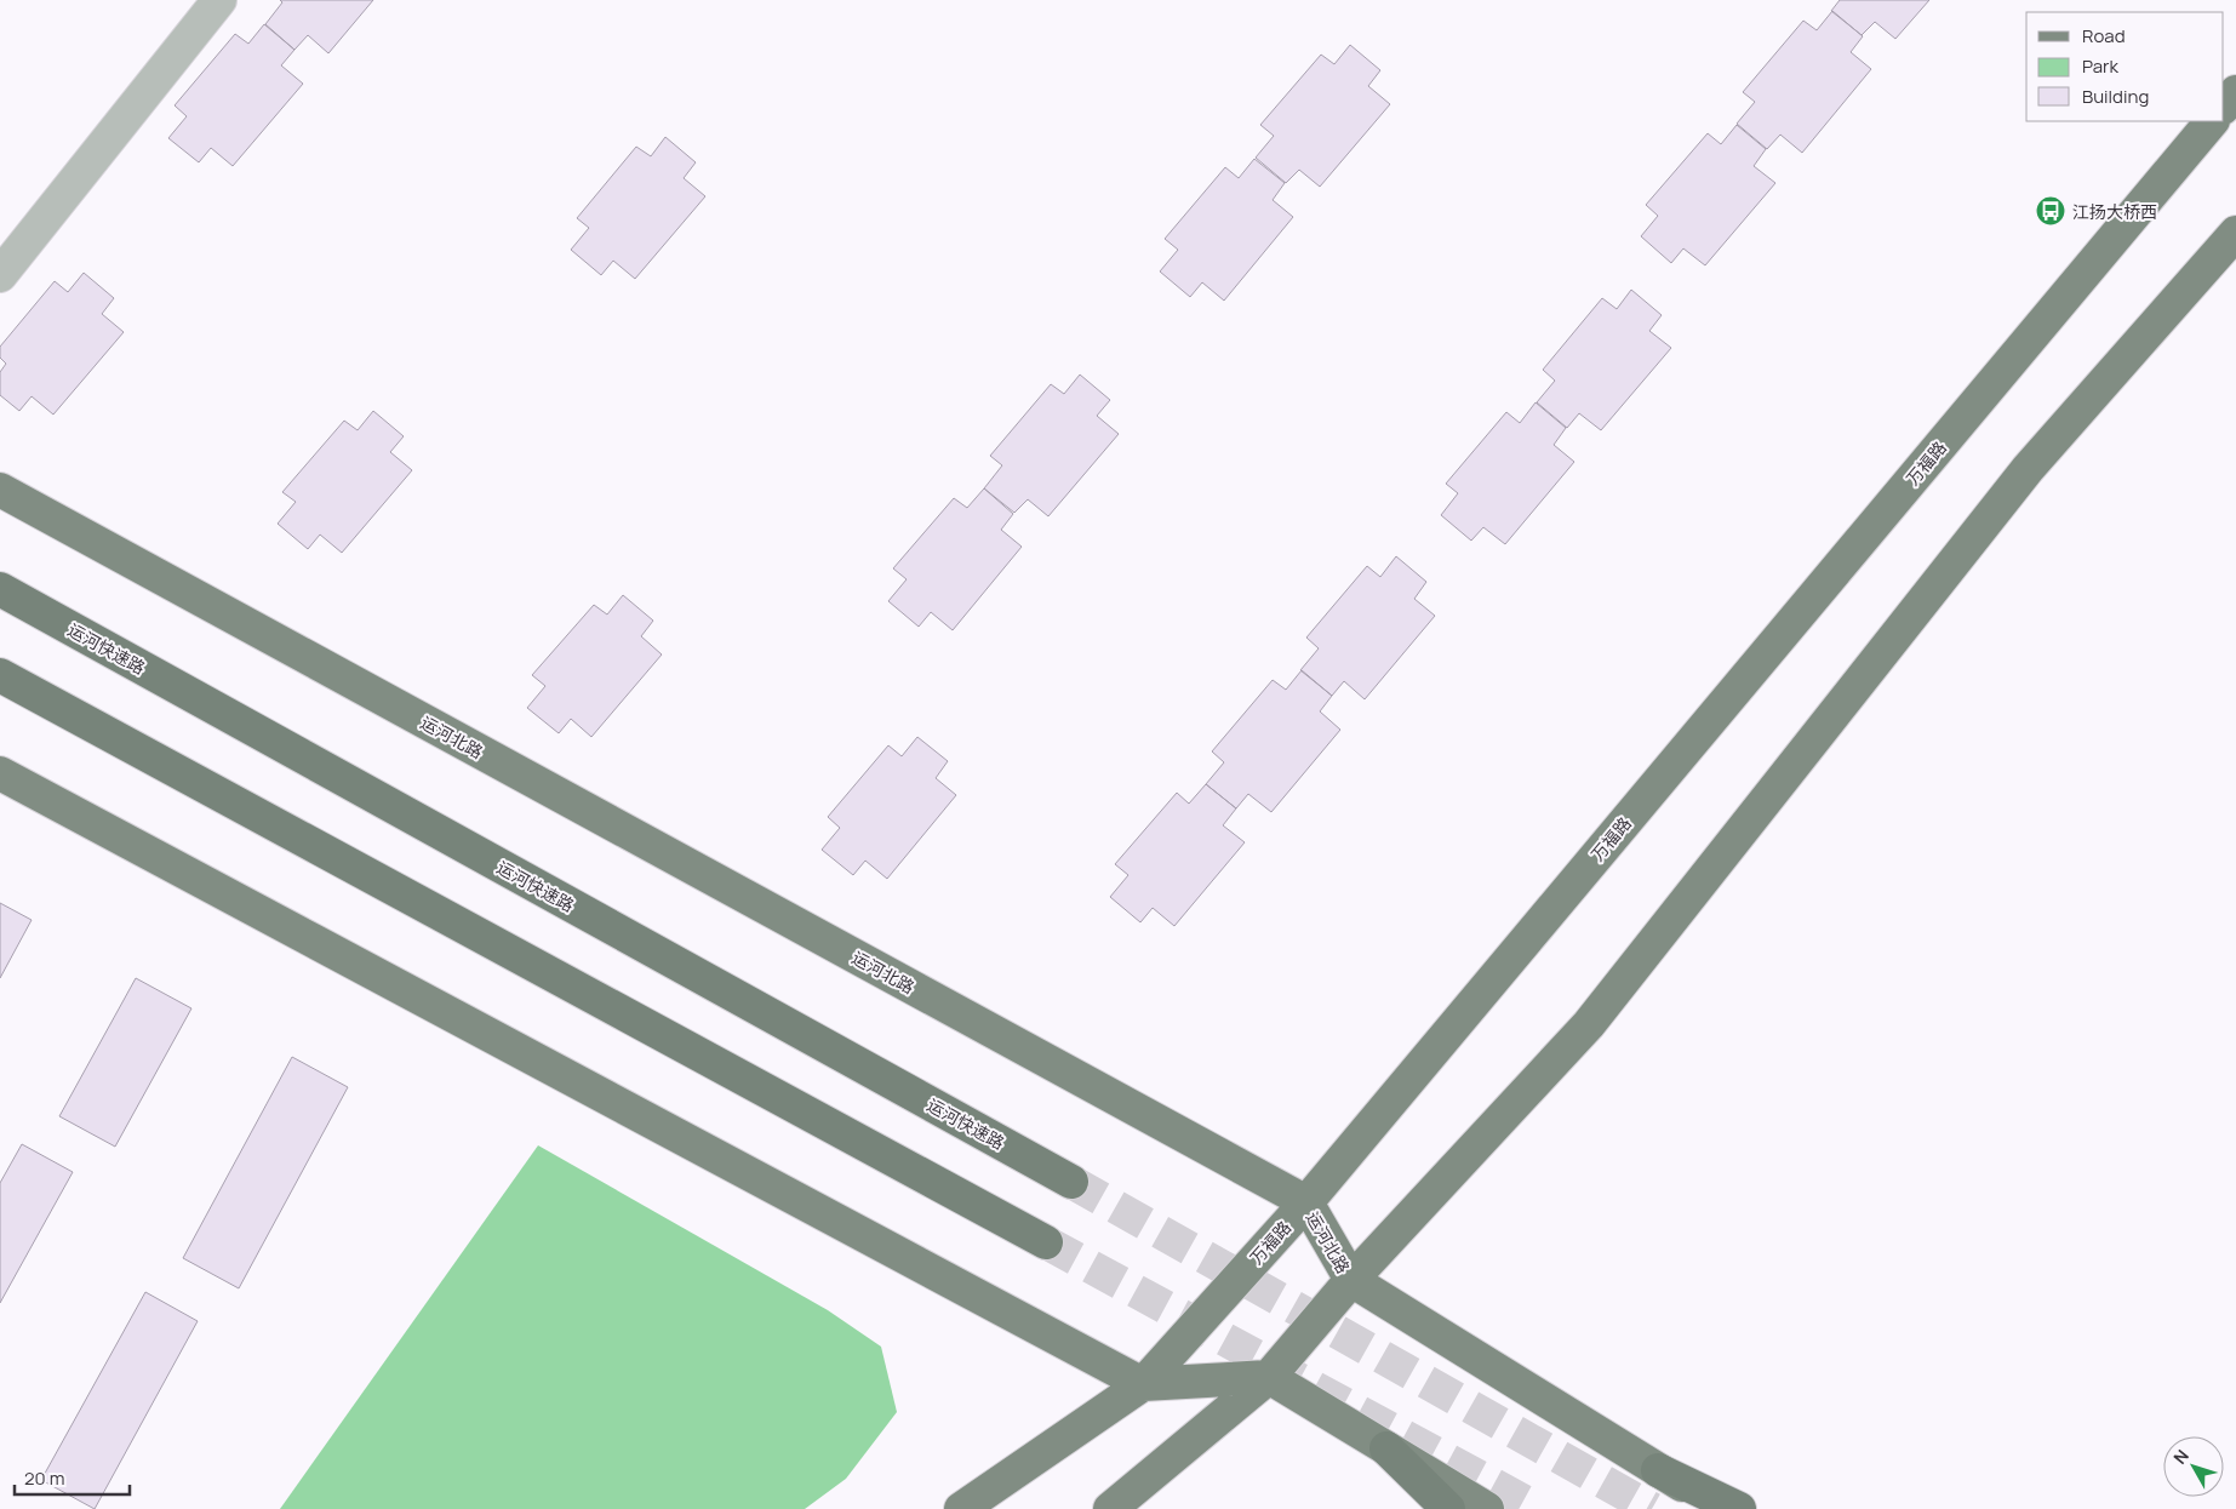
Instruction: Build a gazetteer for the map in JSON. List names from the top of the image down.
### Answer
{
  "streets": {
    "highway": ["运河快速路"],
    "main road": ["万福路", "运河北路"]
  },
  "crossings": [
    ["万福路", "运河北路"]
  ],
  "places": {
    "bus stop": ["江扬大桥西"]
  },
  "legend": ["Road", "Park", "Building"],
  "scale_bar": "20 m",
  "north": "top left"
}
